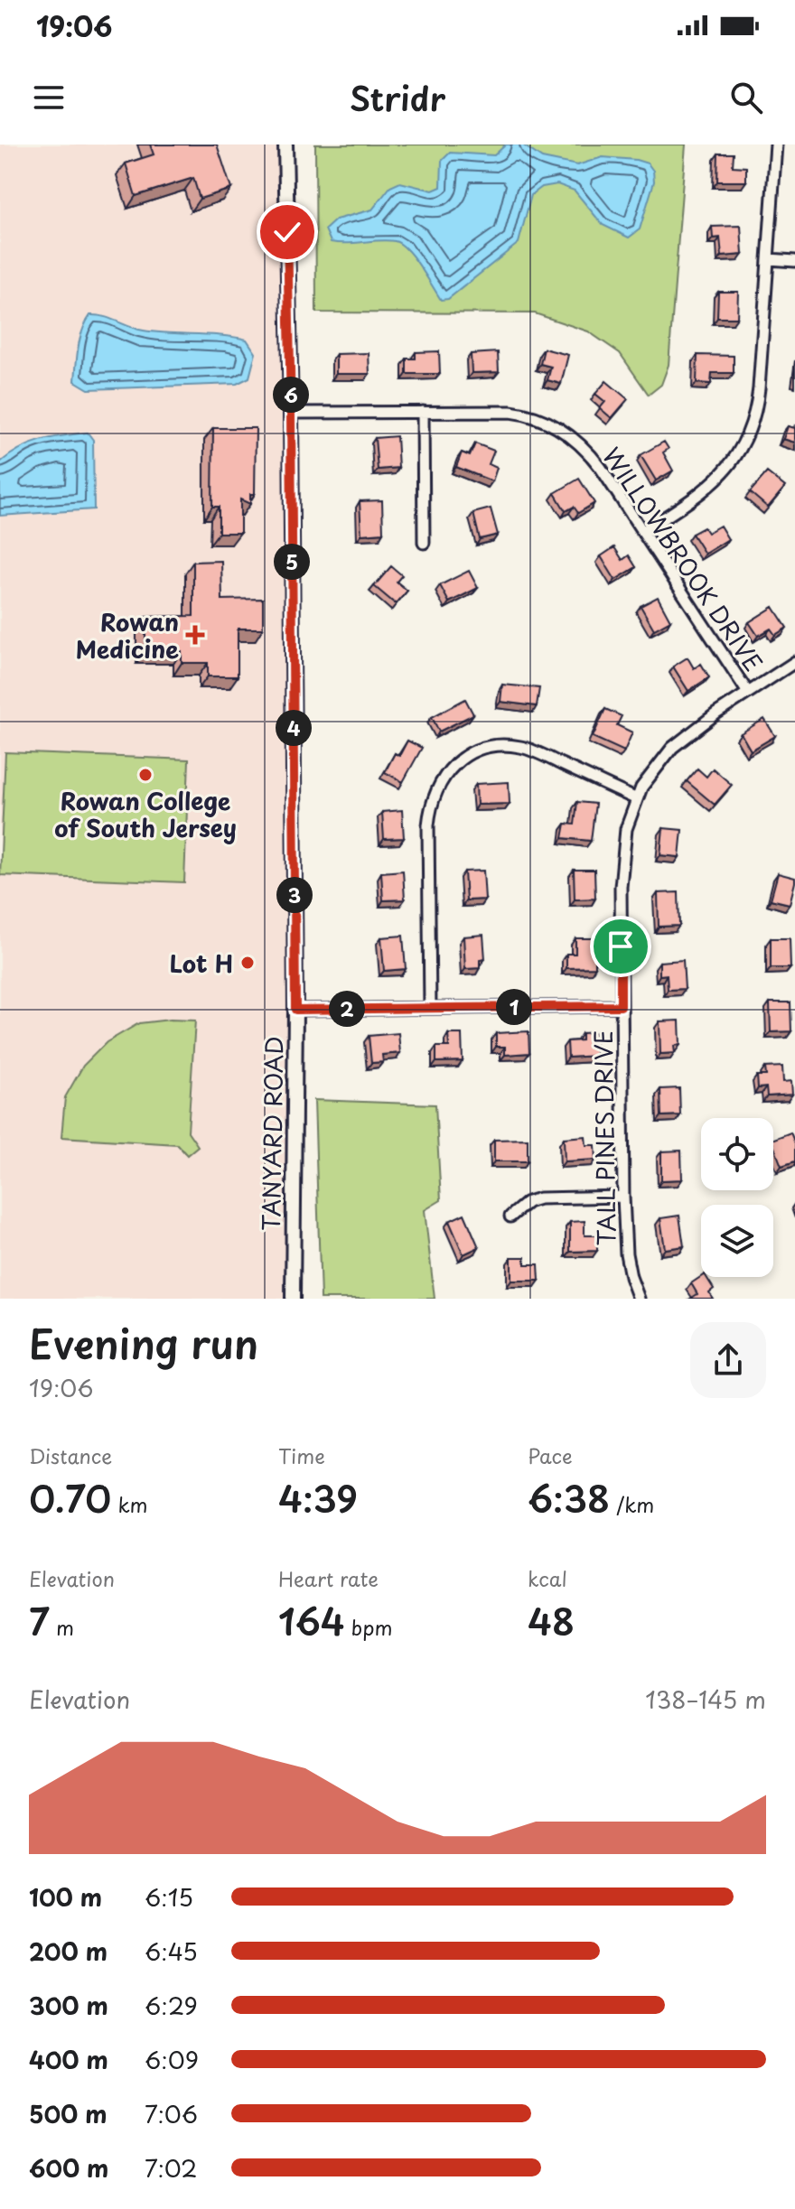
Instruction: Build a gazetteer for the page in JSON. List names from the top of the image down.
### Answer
{
  "streets": {
    "street": ["WILLOWBROOK DRIVE", "TANYARD ROAD", "TALL PINES DRIVE"]
  },
  "crossings": [
    ["WILLOWBROOK DRIVE", "TANYARD ROAD"],
    ["WILLOWBROOK DRIVE", "TALL PINES DRIVE"]
  ],
  "places": {
    "health": ["Rowan Medicine"],
    "other": ["Rowan College of South Jersey", "Lot H"]
  },
  "page": {
    "status": "19:06",
    "header": "Stridr",
    "pins": [
      "6",
      "5",
      "4",
      "3",
      "1",
      "2"
    ],
    "heading": ["Evening run", "19:06"],
    "stats": [
      ["Distance", "0.70 km"],
      ["Time", "4:39"],
      ["Pace", "6:38 /km"],
      ["Elevation", "7 m"],
      ["Heart rate", "164 bpm"],
      ["kcal", "48"]
    ],
    "chart": ["Elevation", "138–145 m"],
    "list": [
      {
        "name": "100 m",
        "note": "6:15"
      },
      {
        "name": "200 m",
        "note": "6:45"
      },
      {
        "name": "300 m",
        "note": "6:29"
      },
      {
        "name": "400 m",
        "note": "6:09"
      },
      {
        "name": "500 m",
        "note": "7:06"
      },
      {
        "name": "600 m",
        "note": "7:02"
      }
    ]
  }
}
